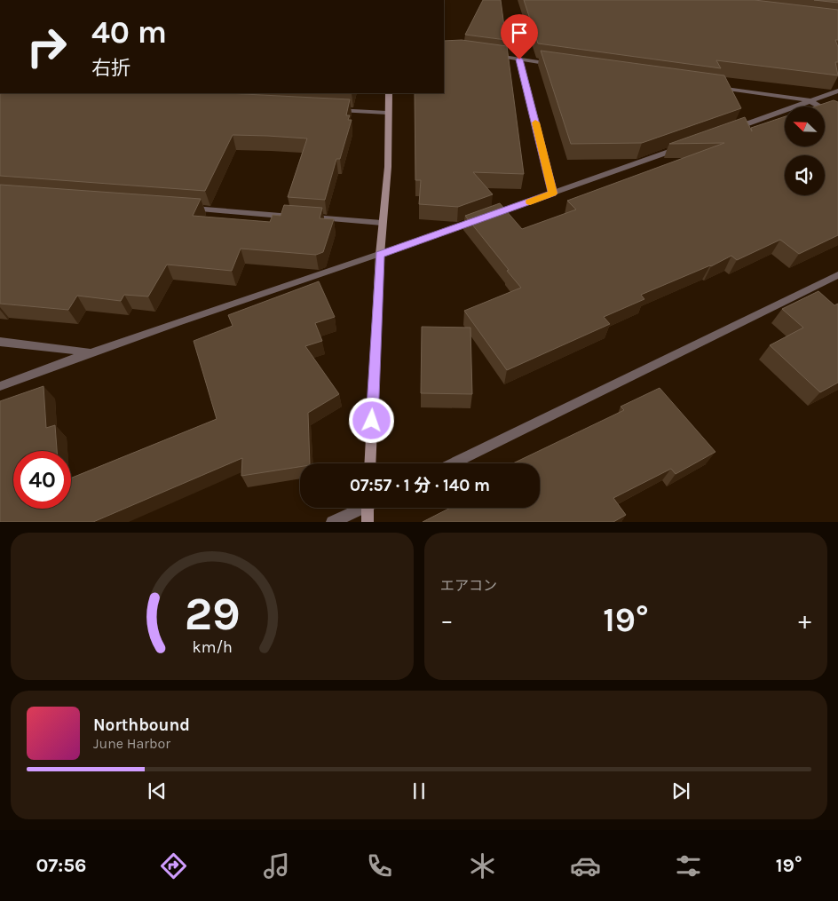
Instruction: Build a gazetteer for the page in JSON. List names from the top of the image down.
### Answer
{
  "north": "top left",
  "page": {
    "turn": ["40 m", "右折"],
    "limit": "40",
    "trip": "07:57 · 1 分 · 140 m",
    "tile": "エアコン",
    "heat": ["−", "19°", "+"],
    "song": ["Northbound", "June Harbor"],
    "tabs": ["07:56", "19°"],
    "gauge": ["29", "km/h"]
  }
}
